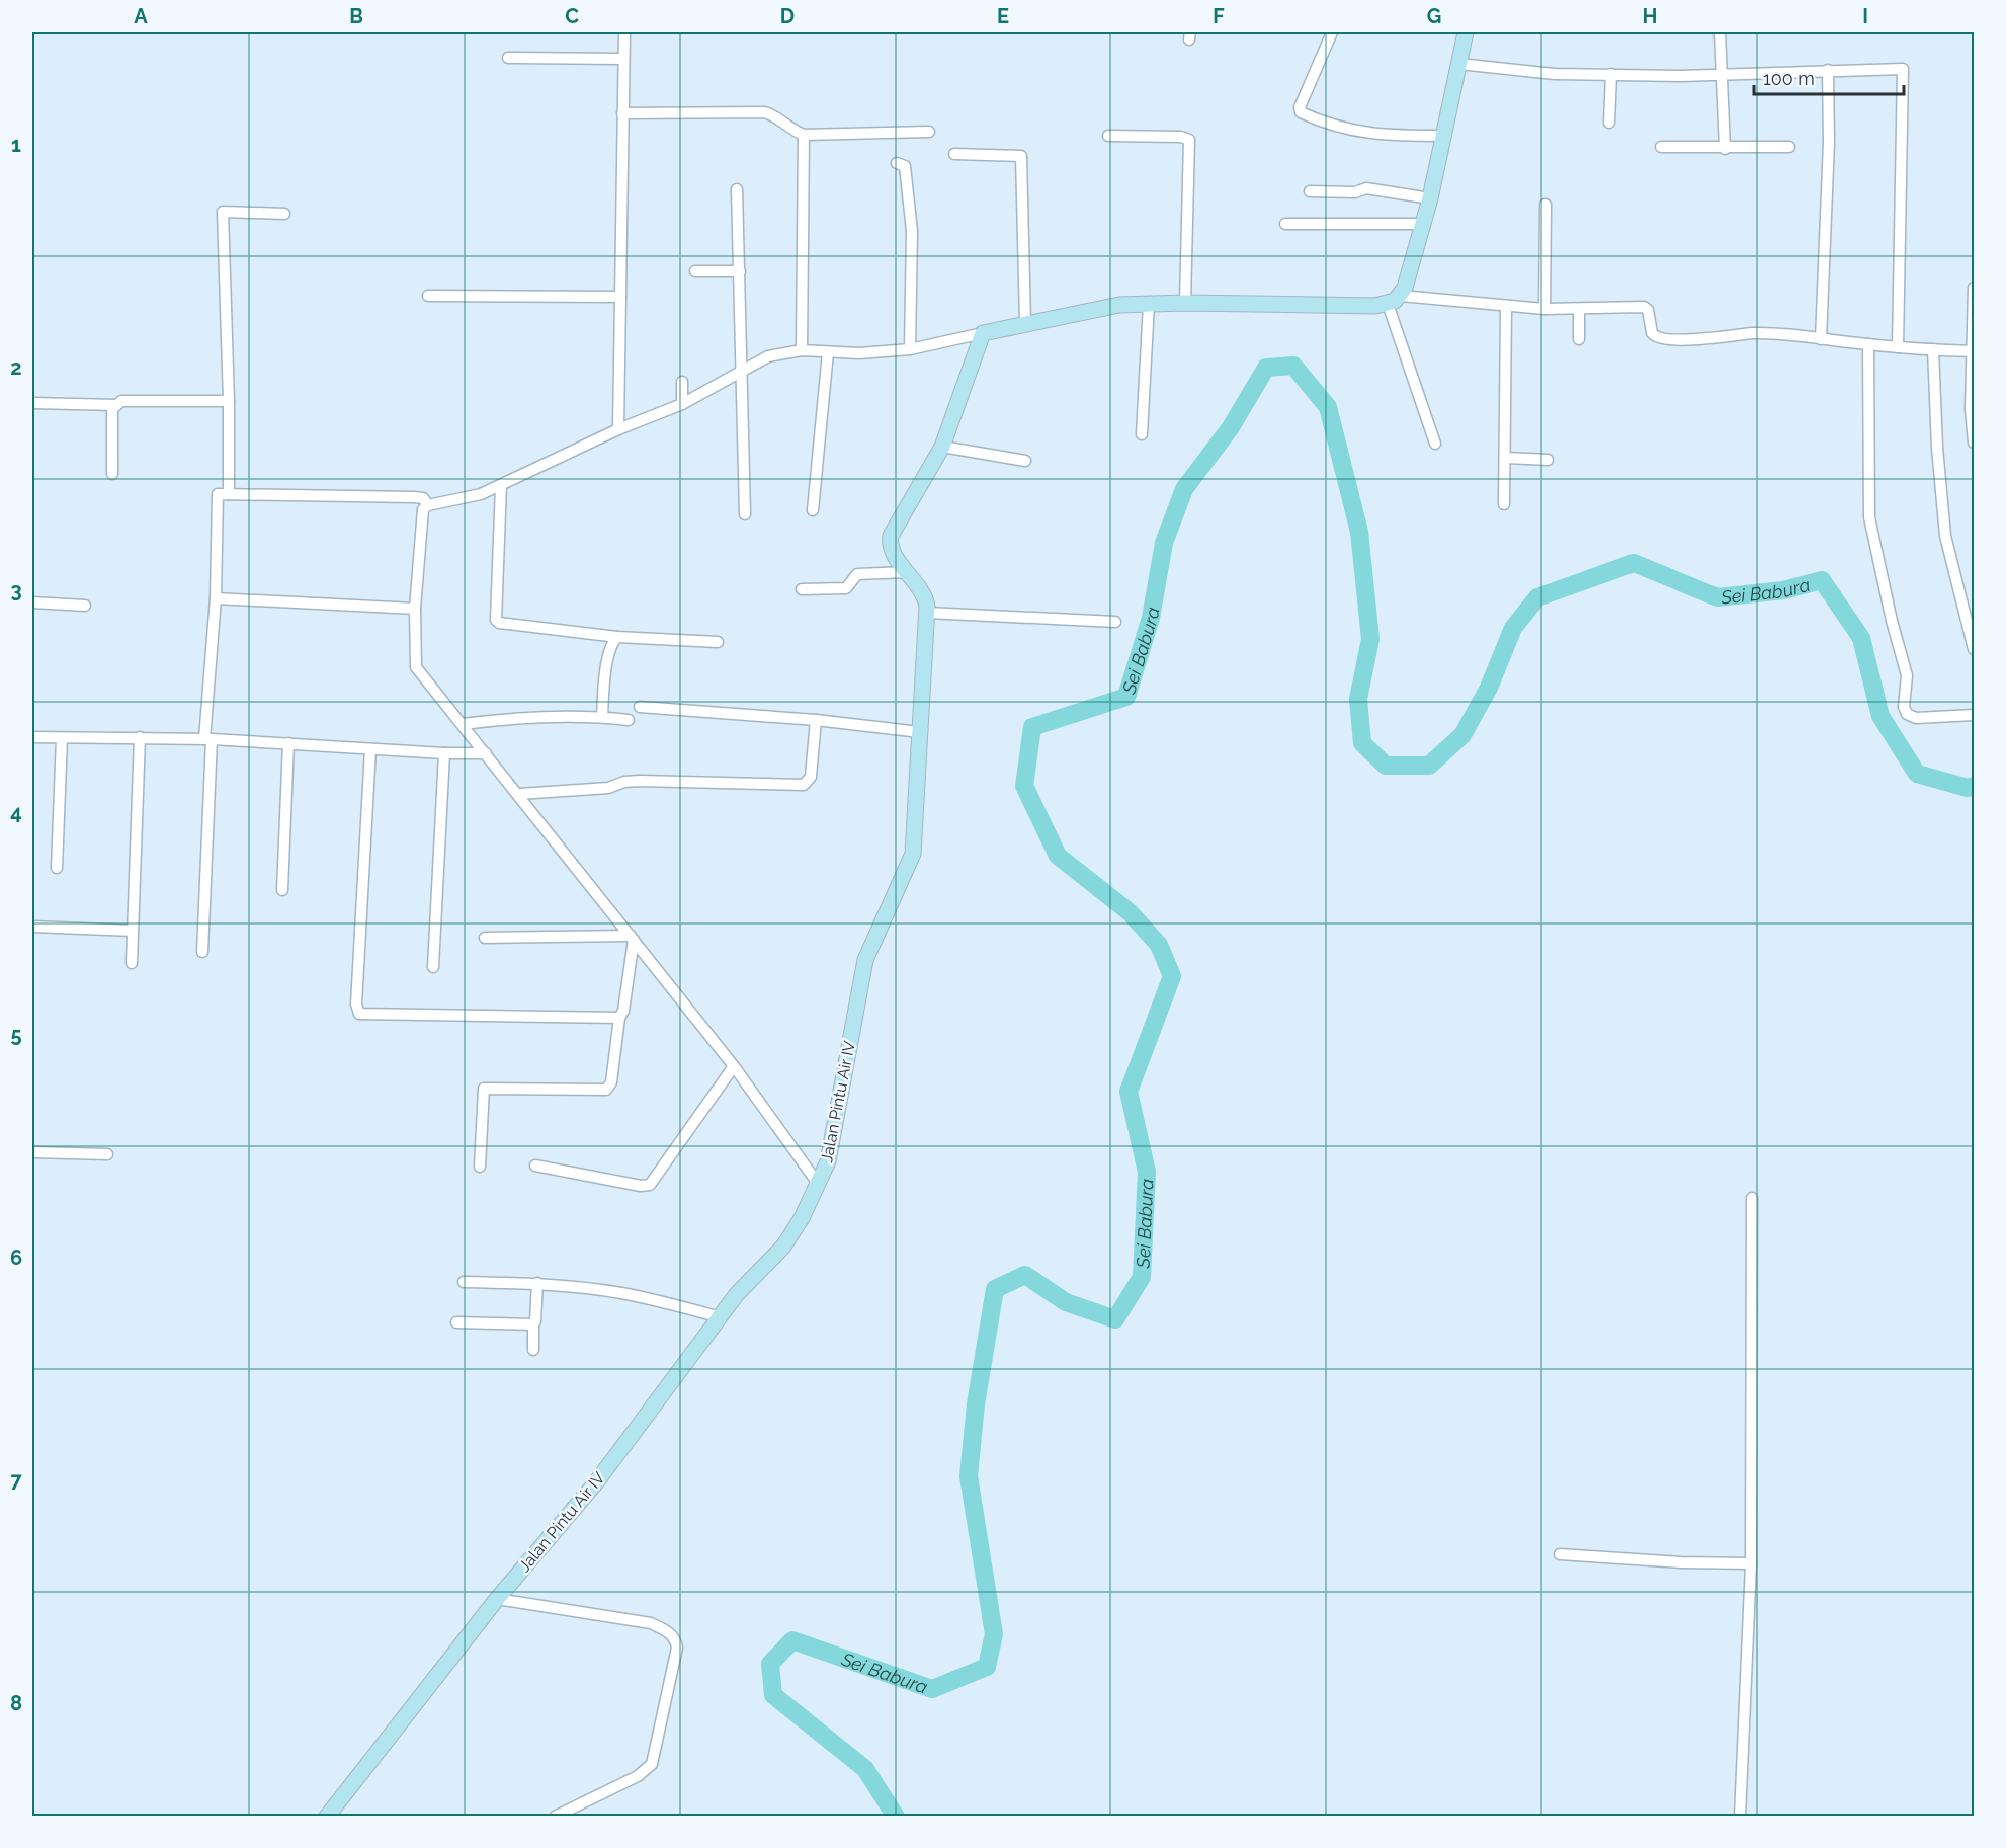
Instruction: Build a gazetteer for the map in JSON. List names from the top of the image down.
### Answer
{
  "streets": {
    "main road": ["Jalan Pintu Air IV"]
  },
  "water": ["Sei Babura"],
  "scale_bar": "100 m",
  "grid": {
    "columns": [
      "A",
      "B",
      "C",
      "D",
      "E",
      "F",
      "G",
      "H",
      "I"
    ],
    "rows": [
      "1",
      "2",
      "3",
      "4",
      "5",
      "6",
      "7",
      "8"
    ]
  }
}
